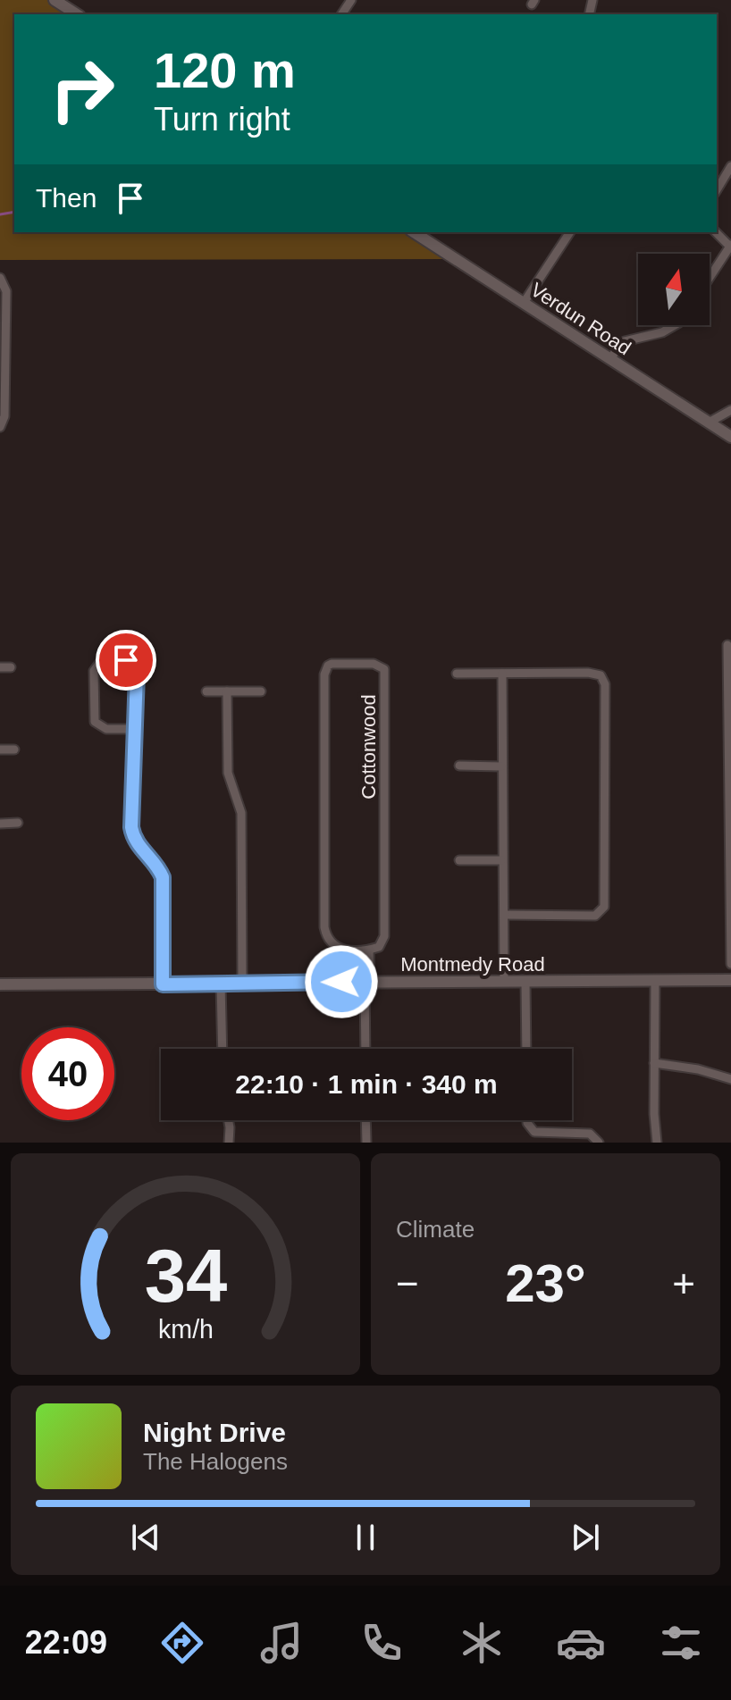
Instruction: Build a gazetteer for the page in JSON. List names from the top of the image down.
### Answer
{
  "streets": {
    "street": ["Verdun Road", "Cottonwood", "Montmedy Road"]
  },
  "north": "top",
  "page": {
    "turn": ["120 m", "Turn right"],
    "then": "Then",
    "limit": "40",
    "trip": "22:10 · 1 min · 340 m",
    "tile": "Climate",
    "heat": ["−", "23°", "+"],
    "song": ["Night Drive", "The Halogens"],
    "tabs": "22:09",
    "gauge": ["34", "km/h"]
  }
}
